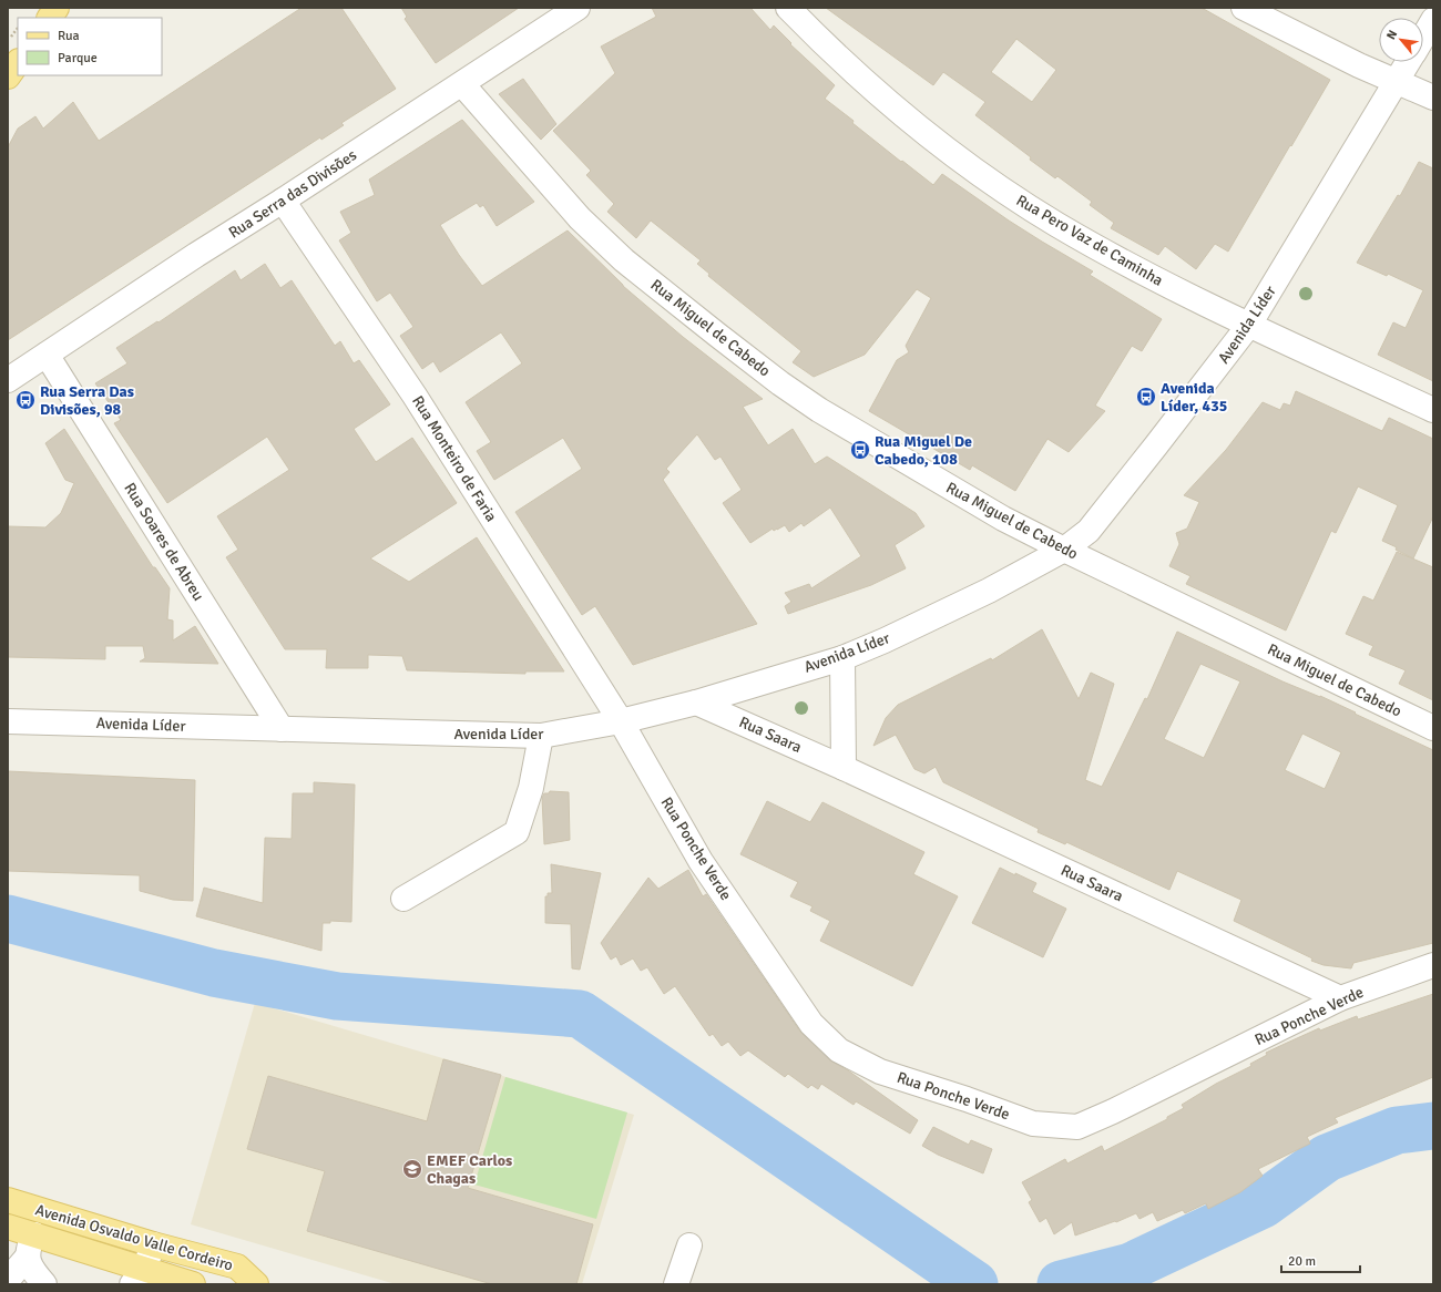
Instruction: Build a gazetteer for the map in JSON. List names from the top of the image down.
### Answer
{
  "streets": {
    "main road": ["Avenida Osvaldo Valle Cordeiro"],
    "street": [
      "Rua Serra das Divisões",
      "Rua Pero Vaz de Caminha",
      "Avenida Líder",
      "Rua Miguel de Cabedo",
      "Rua Monteiro de Faria",
      "Rua Soares de Abreu",
      "Rua Saara",
      "Rua Ponche Verde"
    ]
  },
  "crossings": [
    ["Rua Serra das Divisões", "Rua Miguel de Cabedo"],
    ["Rua Serra das Divisões", "Rua Monteiro de Faria"],
    ["Rua Serra das Divisões", "Rua Soares de Abreu"],
    ["Rua Pero Vaz de Caminha", "Avenida Líder"],
    ["Avenida Líder", "Rua Miguel de Cabedo"],
    ["Avenida Líder", "Rua Monteiro de Faria"],
    ["Avenida Líder", "Rua Soares de Abreu"],
    ["Avenida Líder", "Rua Saara"],
    ["Avenida Líder", "Rua Ponche Verde"],
    ["Rua Monteiro de Faria", "Rua Ponche Verde"],
    ["Rua Saara", "Rua Ponche Verde"]
  ],
  "places": {
    "bus stop": ["Avenida Líder, 435", "Rua Serra Das Divisões, 98", "Rua Miguel De Cabedo, 108"],
    "school or university": ["EMEF Carlos Chagas"]
  },
  "legend": ["Rua", "Parque"],
  "scale_bar": "20 m",
  "north": "top left"
}
